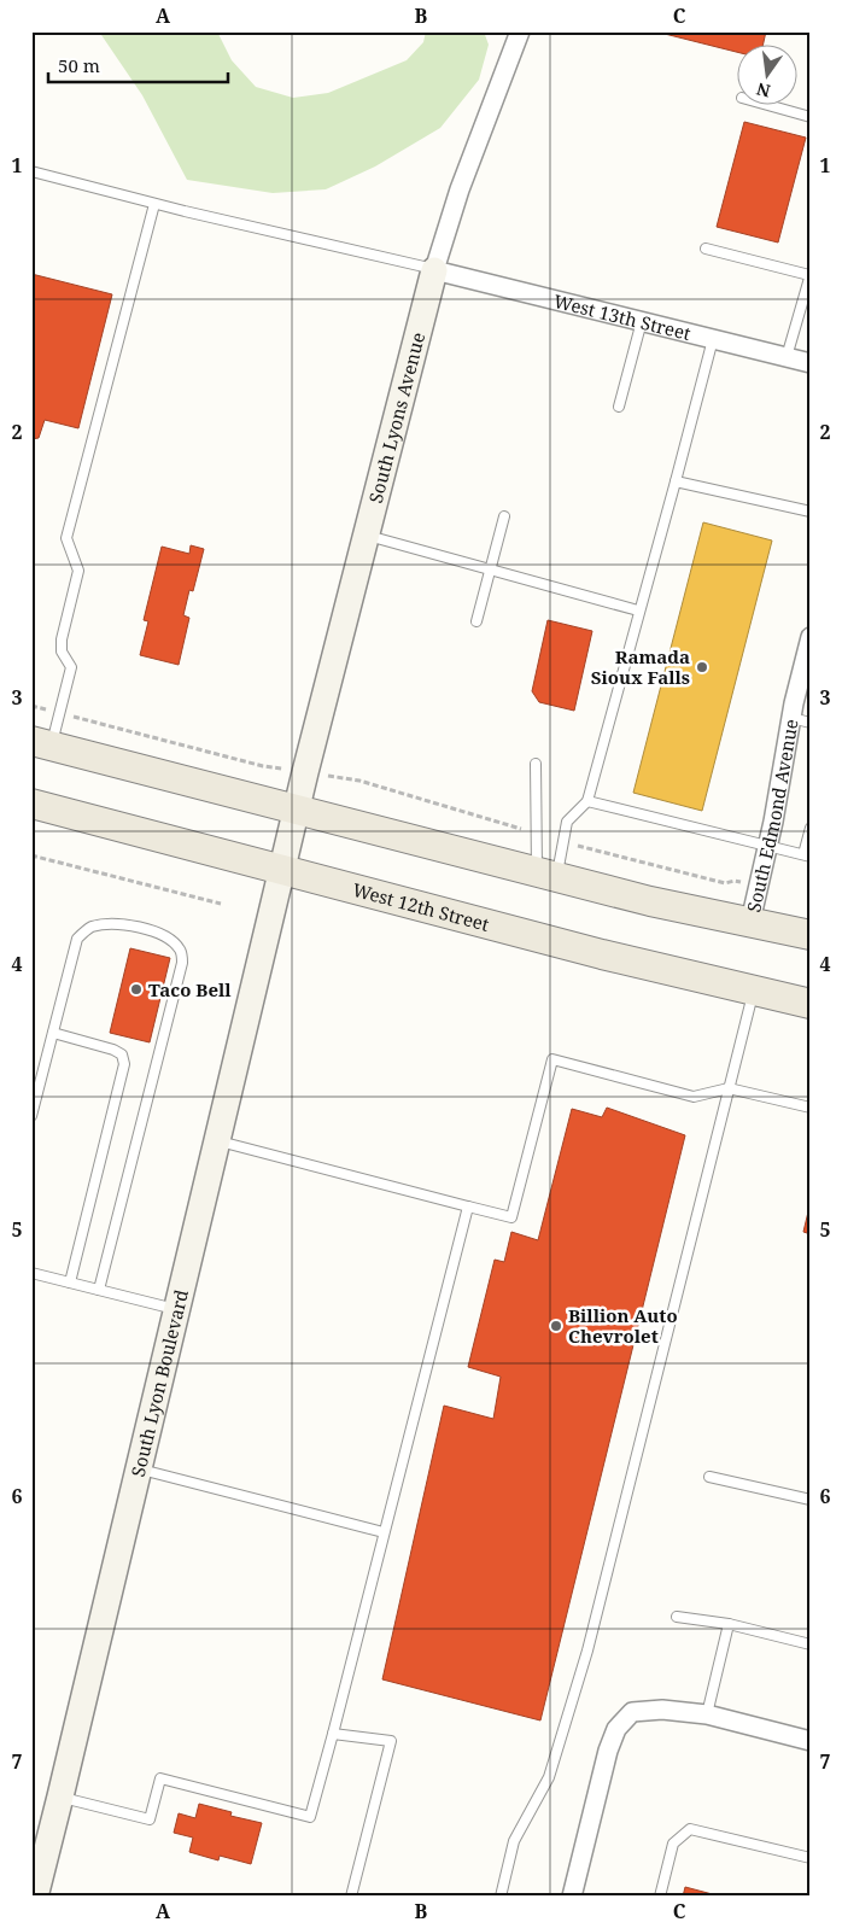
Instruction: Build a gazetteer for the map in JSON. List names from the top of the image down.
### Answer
{
  "streets": {
    "main road": ["West 12th Street"],
    "street": [
      "West 13th Street",
      "South Lyons Avenue",
      "South Edmond Avenue",
      "South Lyon Boulevard"
    ]
  },
  "crossings": [
    ["West 13th Street", "South Lyons Avenue"],
    ["South Lyons Avenue", "West 12th Street"],
    ["South Lyons Avenue", "South Lyon Boulevard"],
    ["West 12th Street", "South Lyon Boulevard"]
  ],
  "places": ["Ramada Sioux Falls", "Taco Bell", "Billion Auto Chevrolet"],
  "scale_bar": "50 m",
  "north": "bottom",
  "grid": {
    "columns": ["A", "B", "C"],
    "rows": [
      "1",
      "2",
      "3",
      "4",
      "5",
      "6",
      "7"
    ]
  }
}
